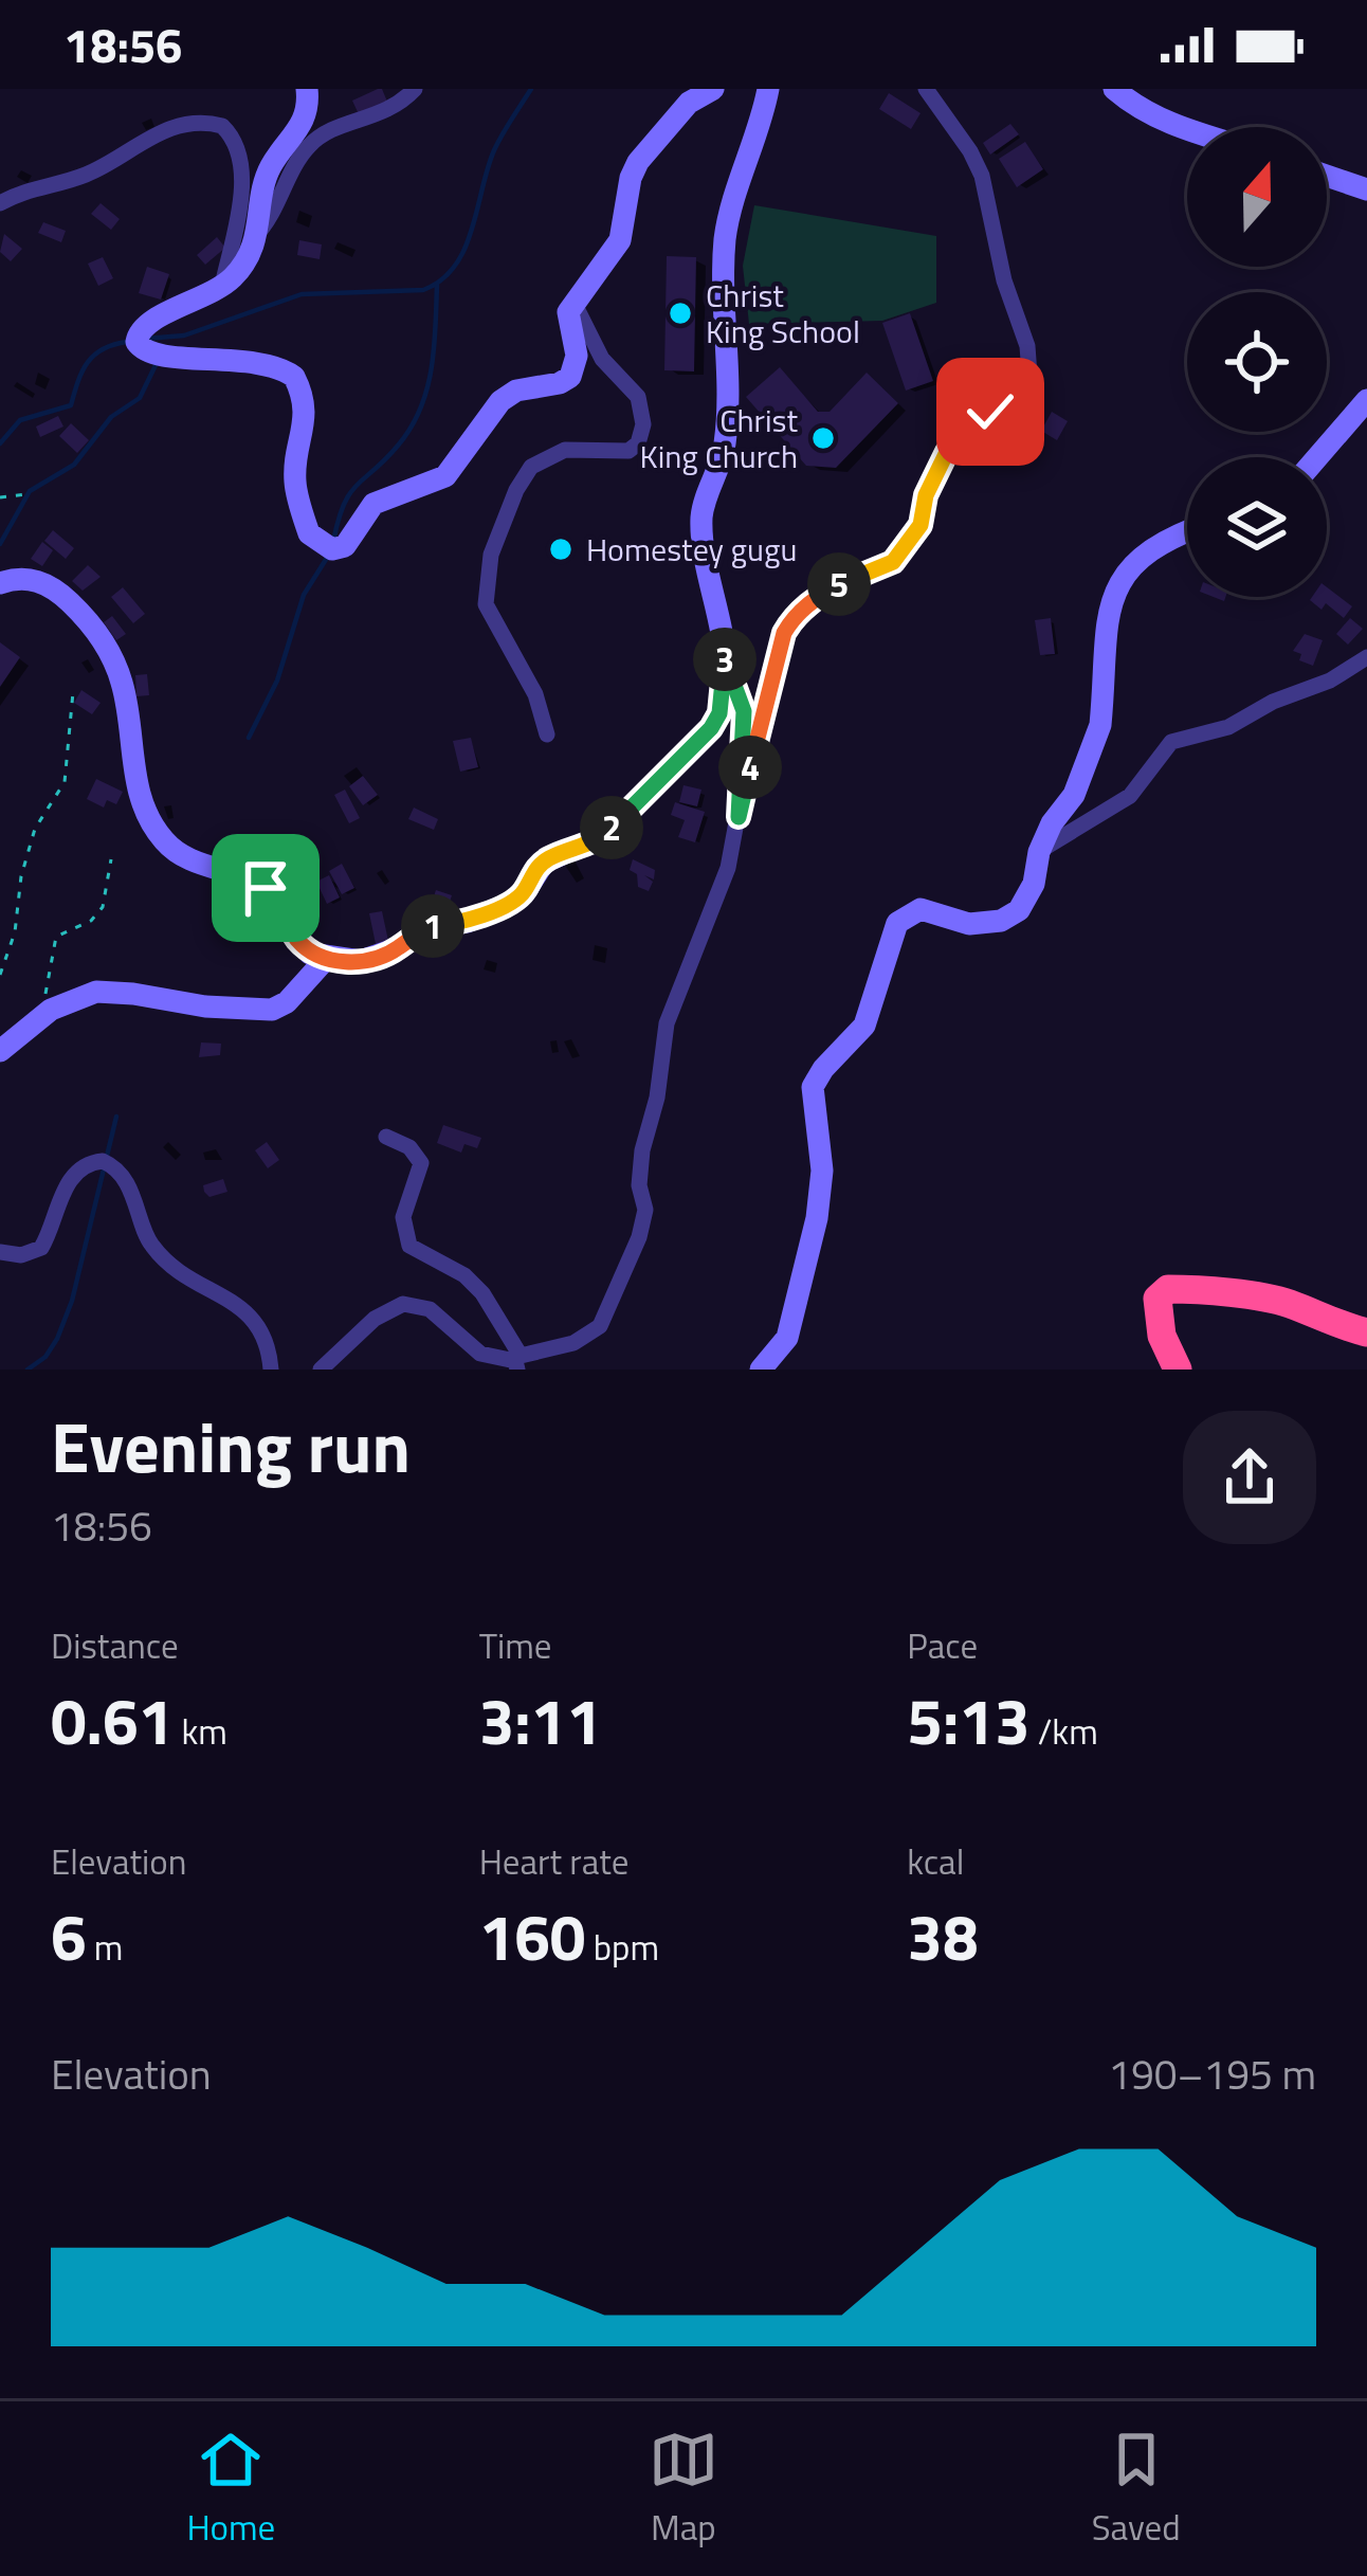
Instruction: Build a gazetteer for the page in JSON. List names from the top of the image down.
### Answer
{
  "places": ["Christ King School", "Christ King Church", "Homestey gugu"],
  "north": "top",
  "page": {
    "status": "18:56",
    "pins": [
      "5",
      "3",
      "4",
      "2",
      "1"
    ],
    "heading": ["Evening run", "18:56"],
    "stats": [
      ["Distance", "0.61 km"],
      ["Time", "3:11"],
      ["Pace", "5:13 /km"],
      ["Elevation", "6 m"],
      ["Heart rate", "160 bpm"],
      ["kcal", "38"]
    ],
    "chart": ["Elevation", "190–195 m"],
    "tabs": ["Home", "Map", "Saved"]
  }
}
